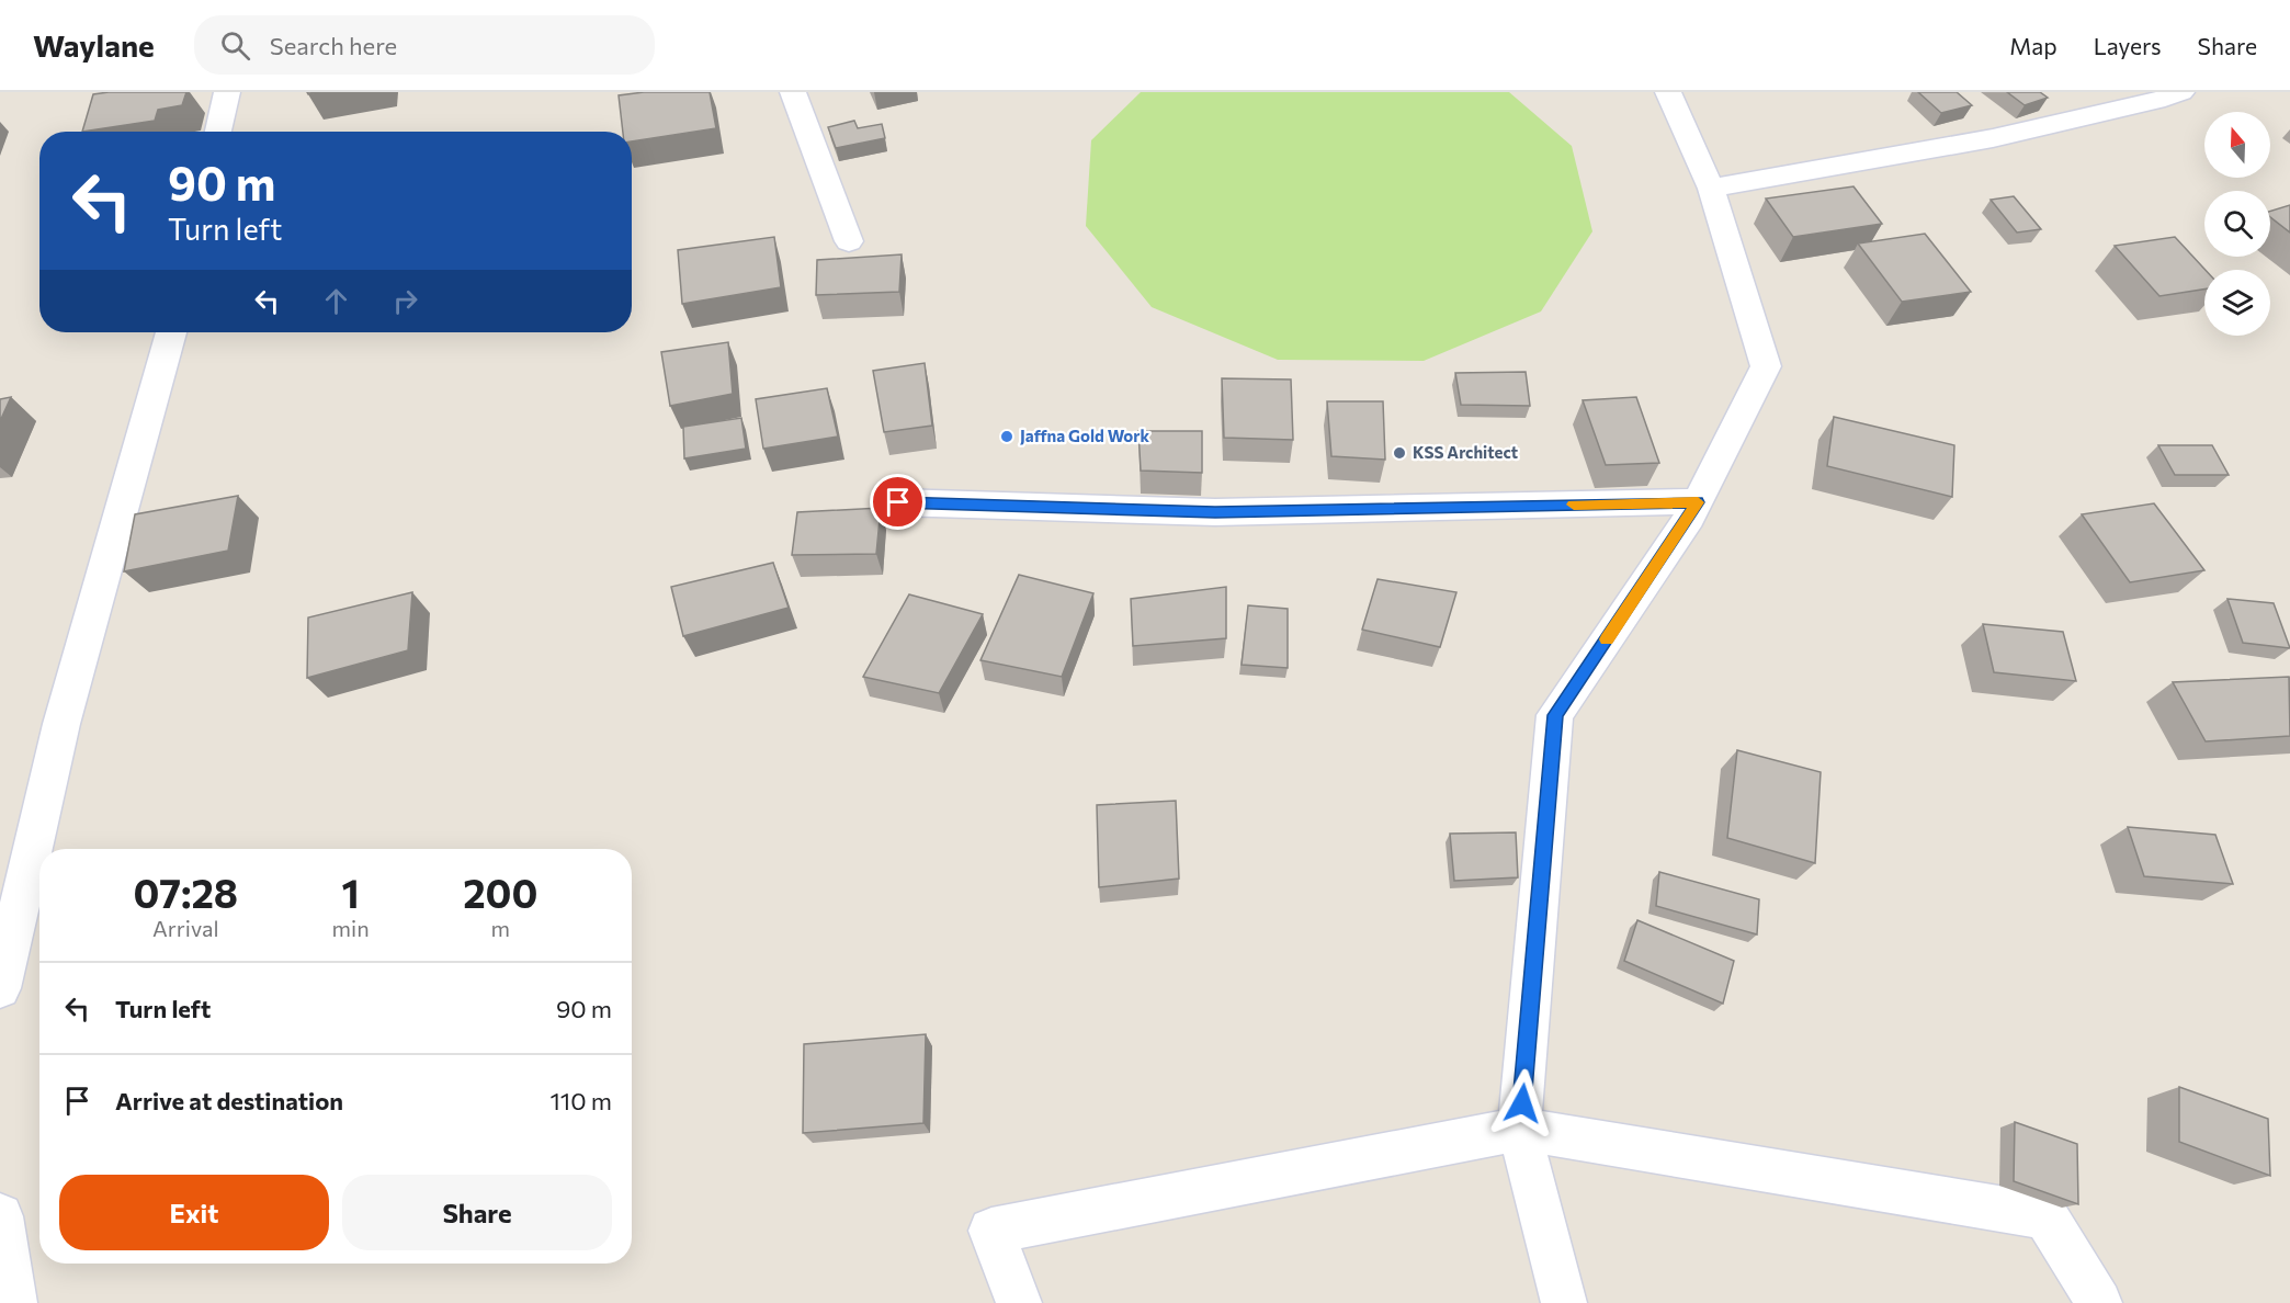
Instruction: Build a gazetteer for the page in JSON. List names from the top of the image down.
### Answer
{
  "places": ["Jaffna Gold Work", "KSS Architect"],
  "north": "top",
  "page": {
    "header": "Waylane",
    "search": "Search here",
    "nav": ["Map", "Layers", "Share"],
    "turn": ["90 m", "Turn left"],
    "eta": [
      "07:28",
      "Arrival",
      "1",
      "min",
      "200",
      "m"
    ],
    "list": [
      {
        "name": "Turn left",
        "value": "90 m"
      },
      {
        "name": "Arrive at destination",
        "value": "110 m"
      }
    ],
    "buttons": ["Exit", "Share"]
  }
}
